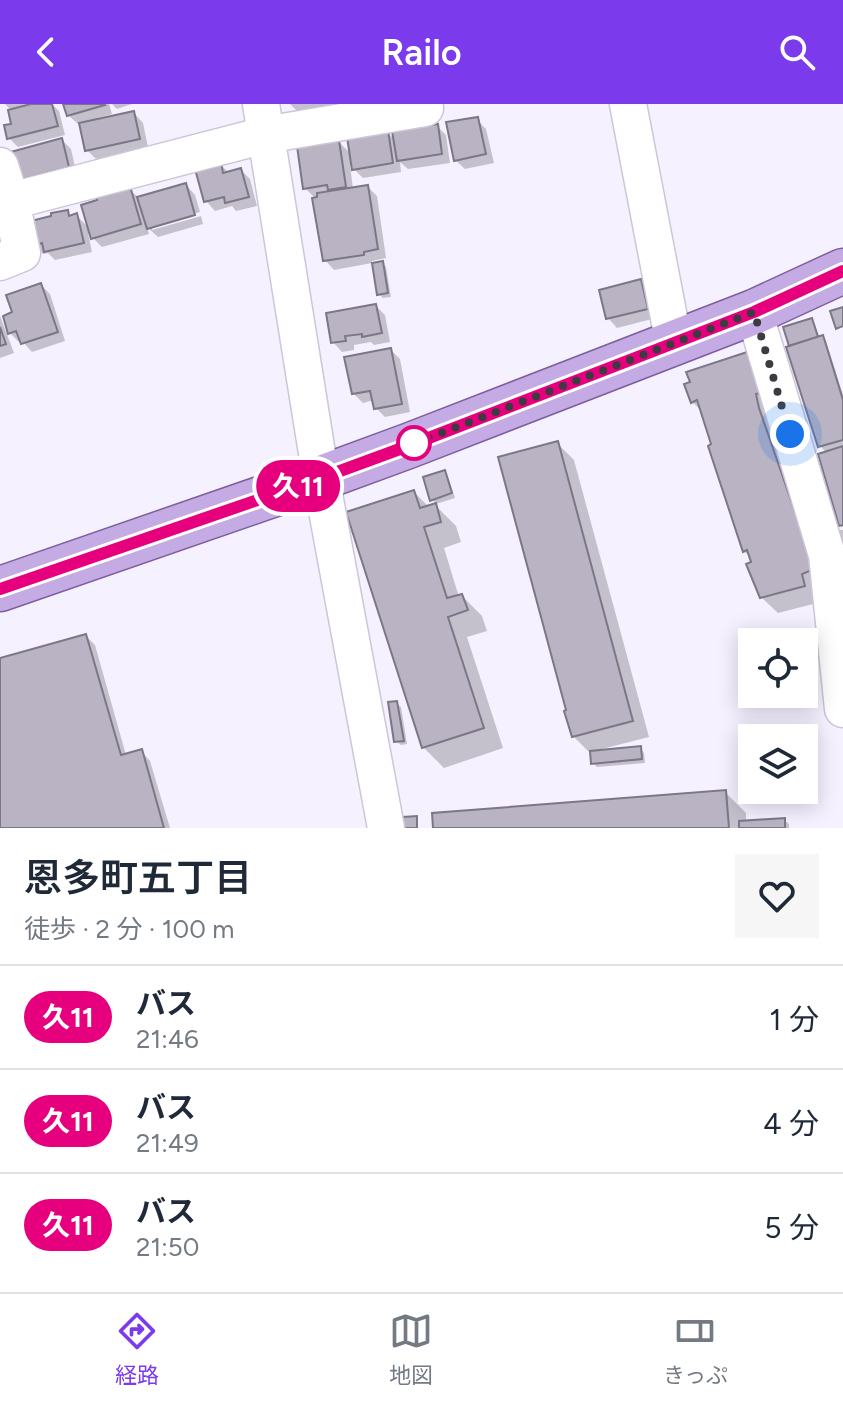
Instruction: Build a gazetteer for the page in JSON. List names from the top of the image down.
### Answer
{
  "lines": ["bus line 久11"],
  "page": {
    "header": "Railo",
    "on_map": "久11",
    "heading": ["恩多町五丁目", "徒歩 · 2 分 · 100 m"],
    "list": [
      {
        "mark": "久11",
        "name": "バス",
        "note": "21:46",
        "value": "1 分"
      },
      {
        "mark": "久11",
        "name": "バス",
        "note": "21:49",
        "value": "4 分"
      },
      {
        "mark": "久11",
        "name": "バス",
        "note": "21:50",
        "value": "5 分"
      }
    ],
    "tabs": ["経路", "地図", "きっぷ"]
  }
}
